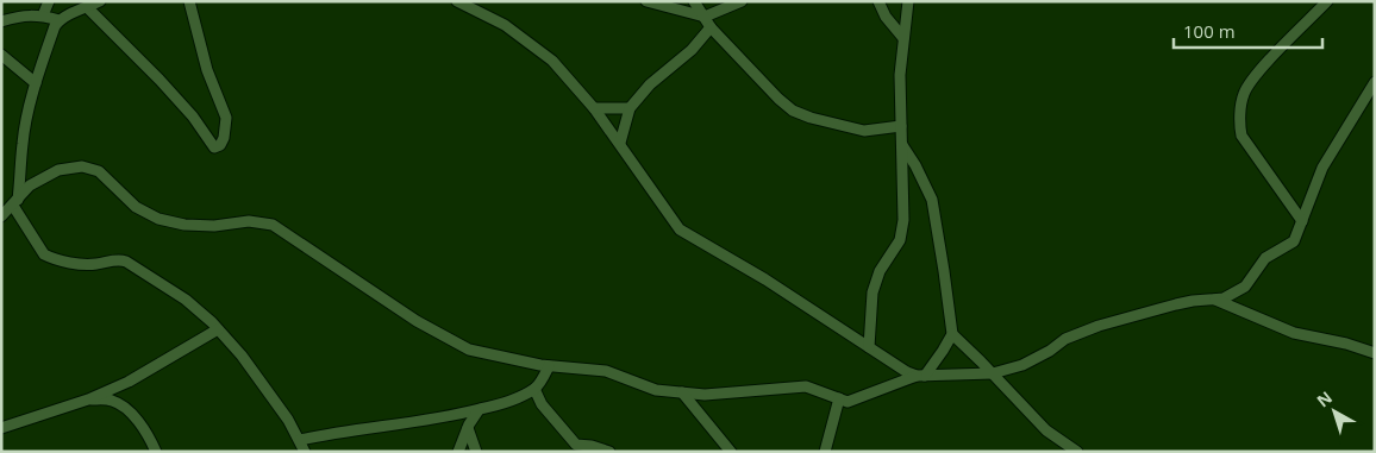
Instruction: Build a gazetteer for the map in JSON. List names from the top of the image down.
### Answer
{
  "scale_bar": "100 m",
  "north": "top left"
}
